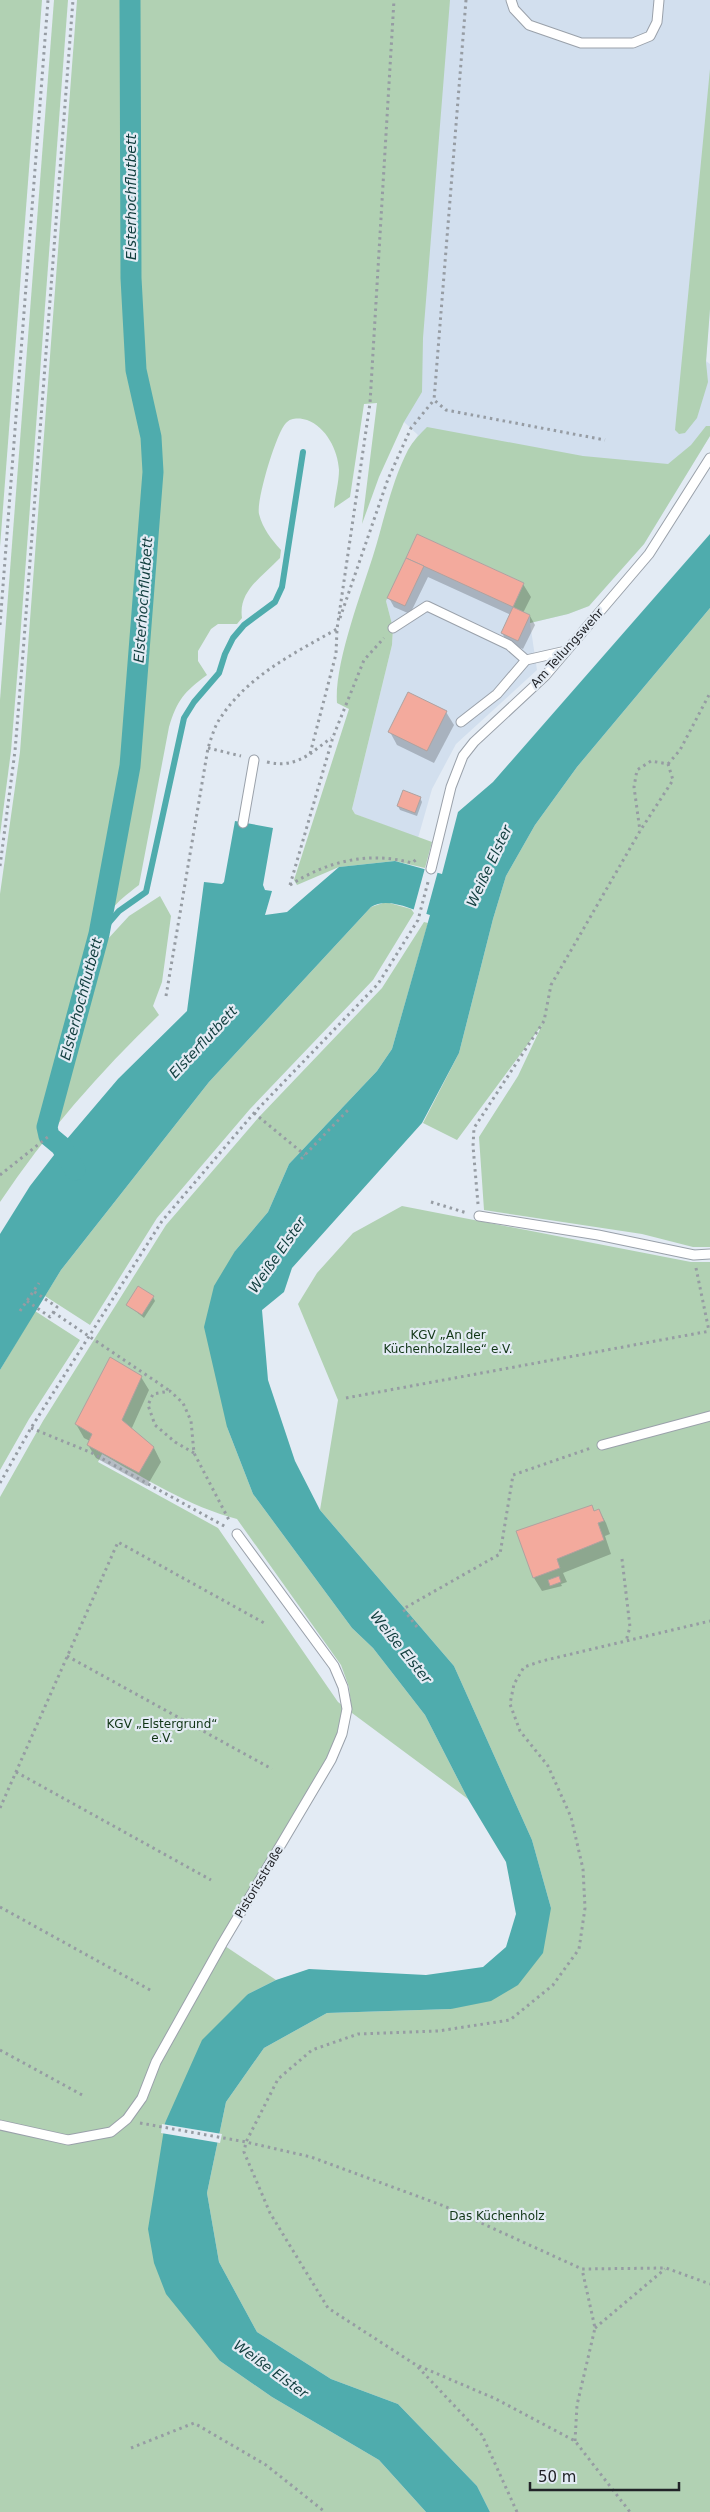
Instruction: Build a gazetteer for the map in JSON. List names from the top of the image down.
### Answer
{
  "streets": {
    "lane": ["Am Teilungswehr", "Pistorisstraße"]
  },
  "water": ["Elsterhochflutbett", "Weiße Elster", "Elsterflutbett"],
  "parks": ["KGV „An der Küchenholzallee“ e.V.", "KGV „Elstergrund“ e.V.", "Das Küchenholz"],
  "scale_bar": "50 m"
}
